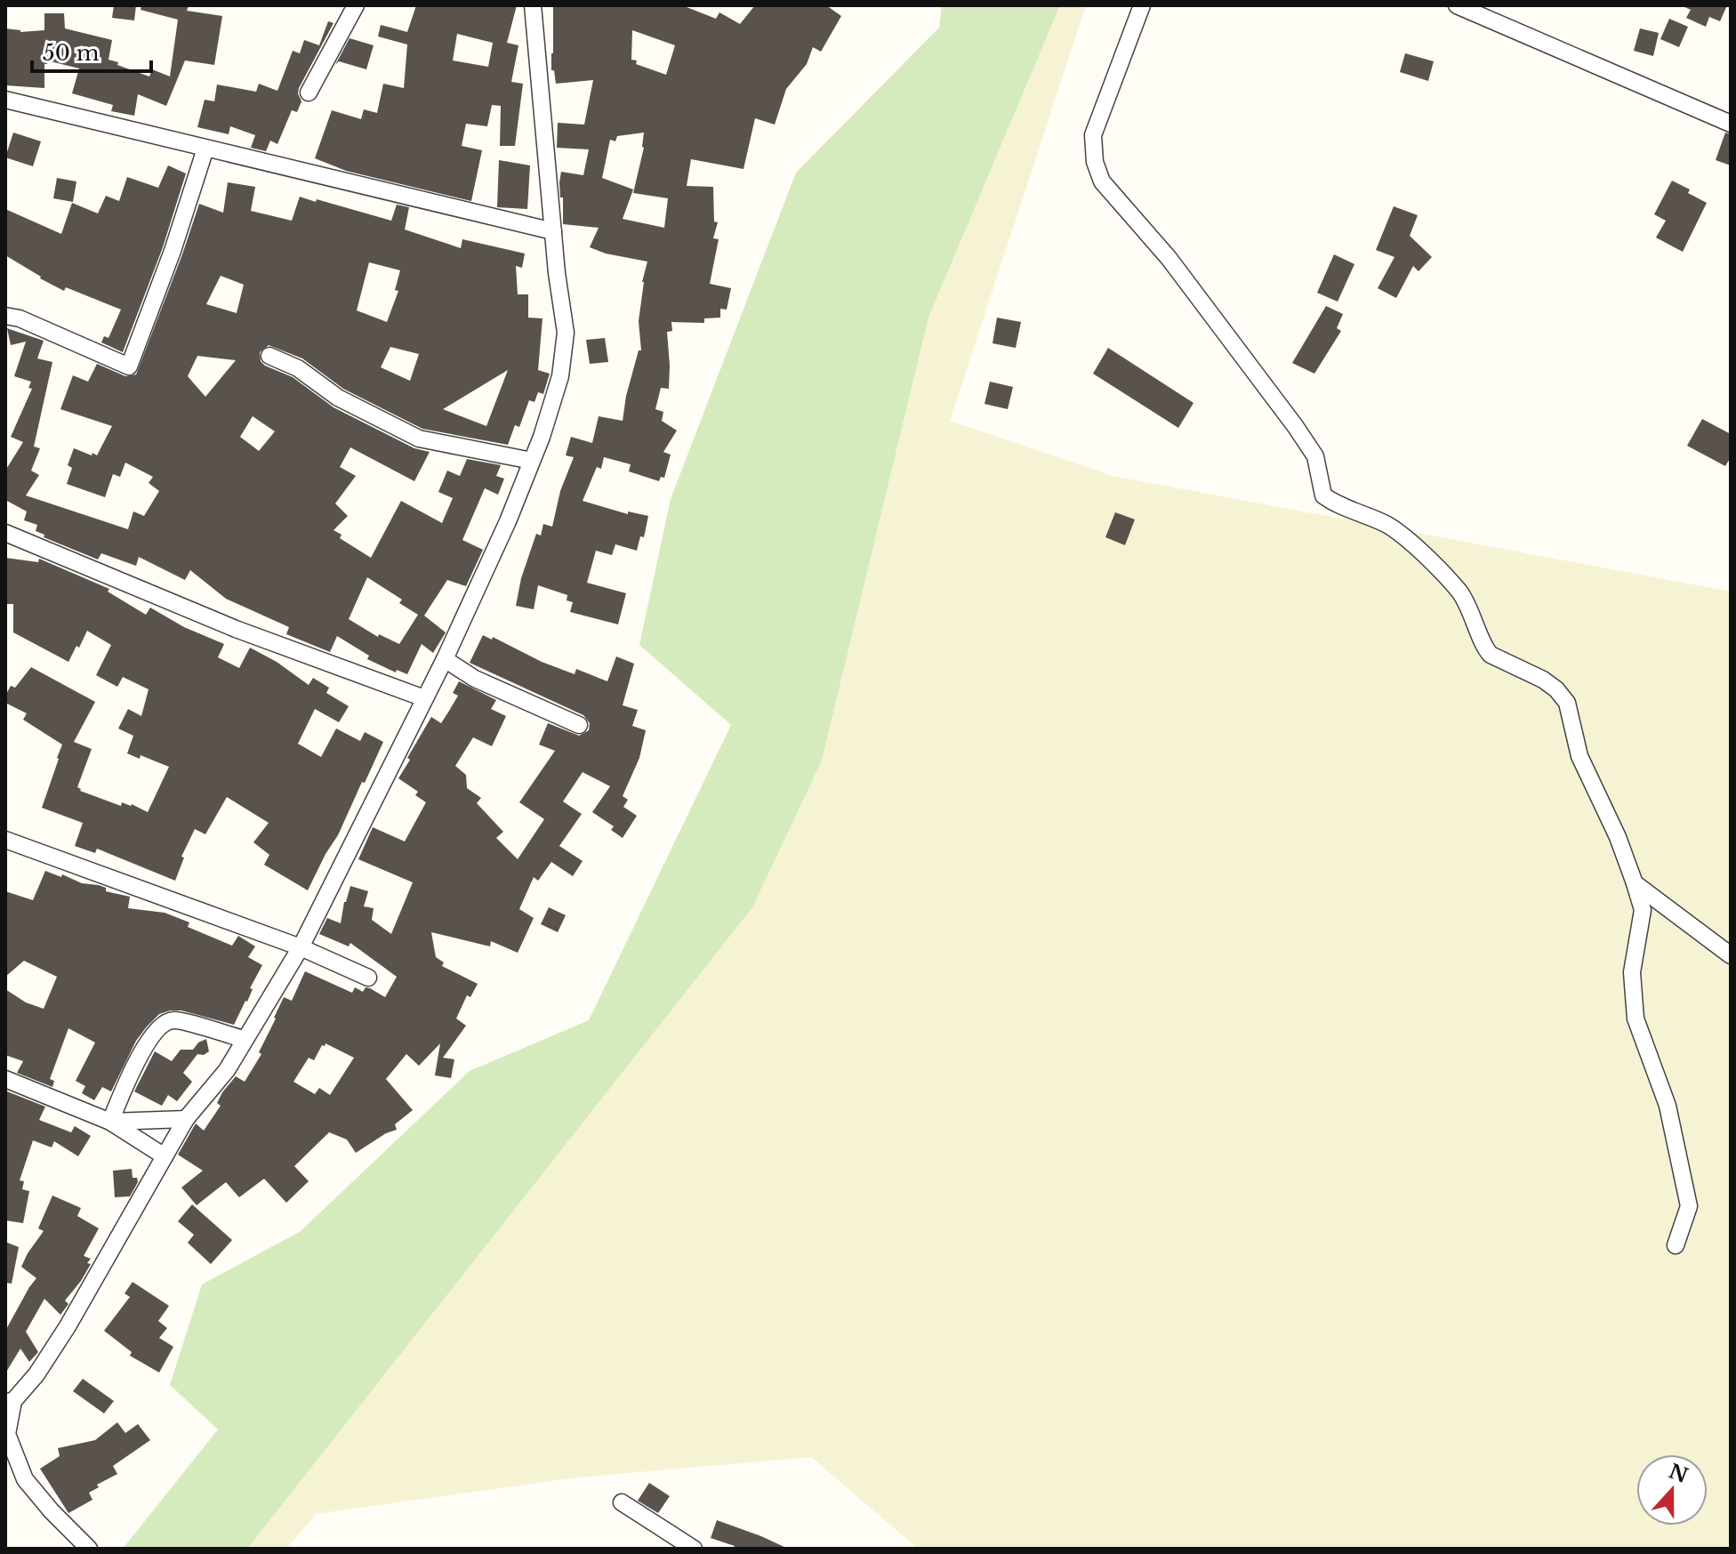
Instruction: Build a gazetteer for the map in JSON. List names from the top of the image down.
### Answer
{
  "scale_bar": "50 m",
  "north": "top"
}
